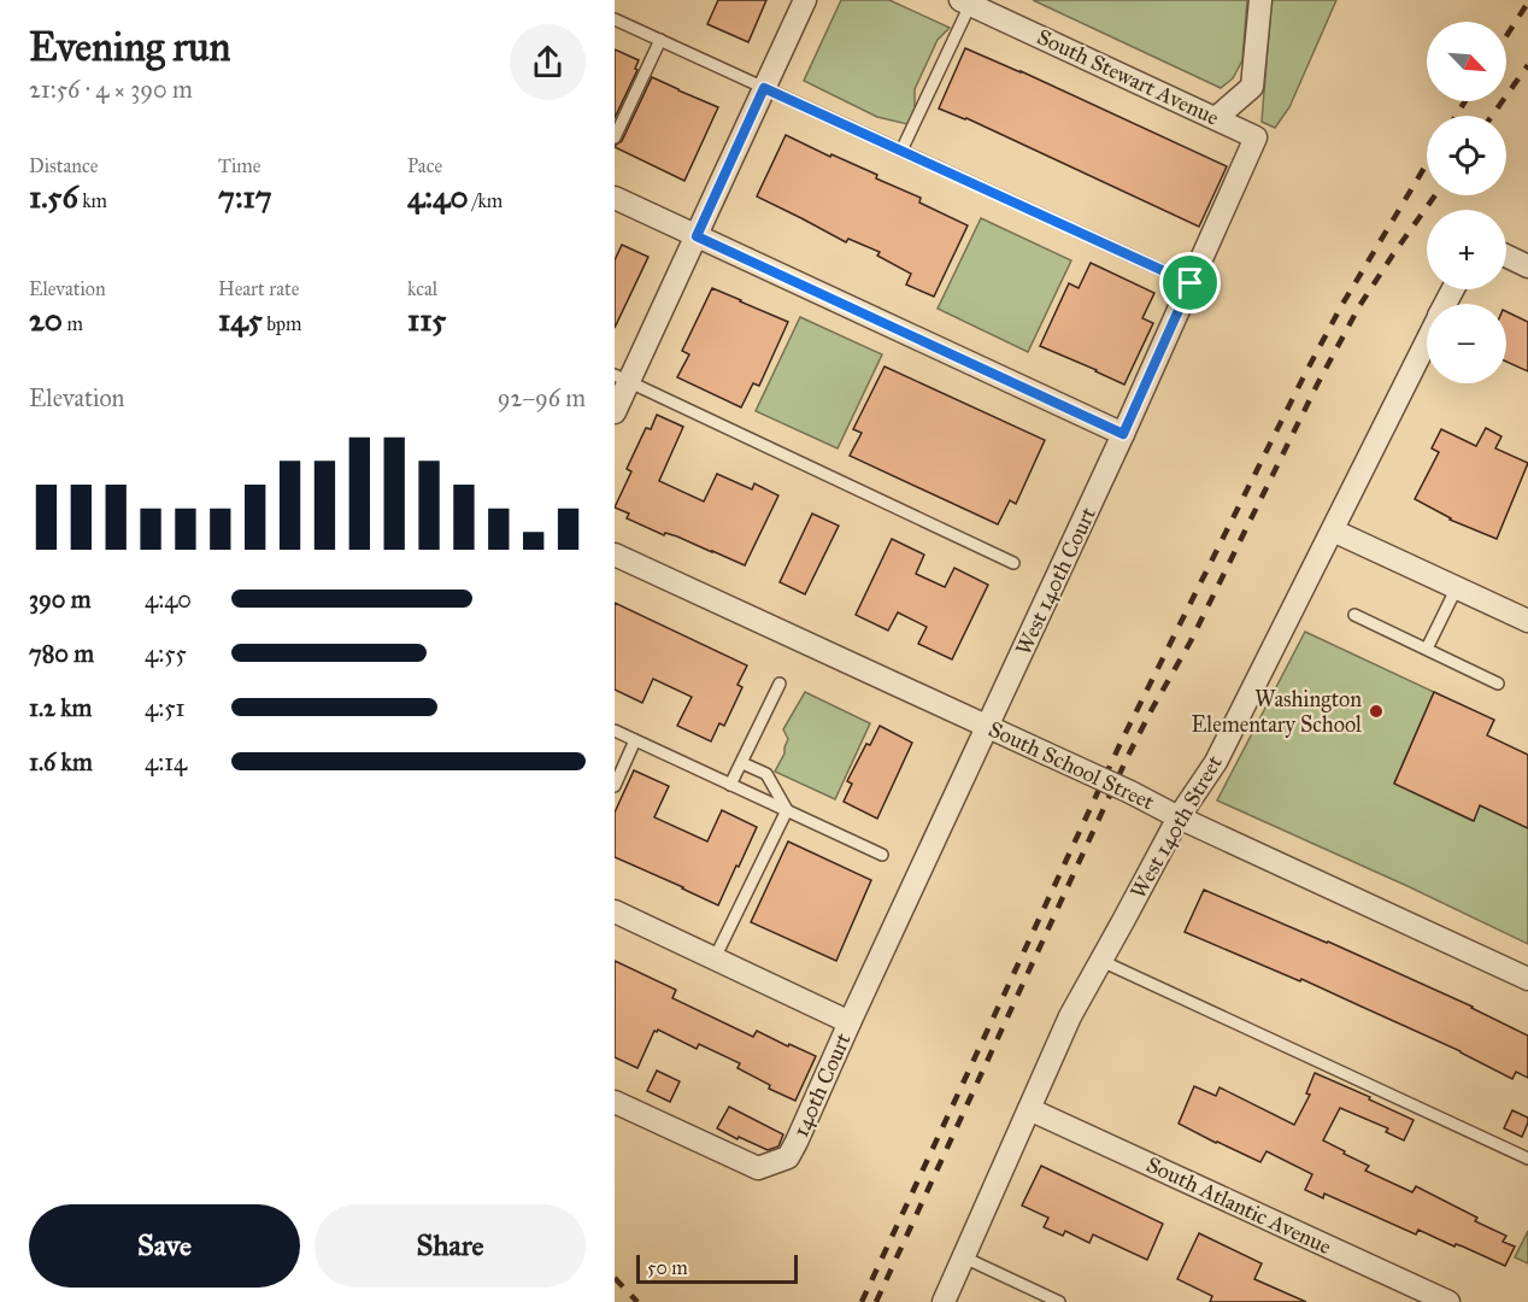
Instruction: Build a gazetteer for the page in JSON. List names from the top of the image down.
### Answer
{
  "streets": {
    "street": [
      "South Stewart Avenue",
      "West 140th Court",
      "South School Street",
      "West 140th Street",
      "140th Court",
      "South Atlantic Avenue"
    ]
  },
  "crossings": [
    ["South Stewart Avenue", "West 140th Court"],
    ["West 140th Court", "South School Street"],
    ["West 140th Court", "140th Court"],
    ["South School Street", "West 140th Street"],
    ["West 140th Street", "South Atlantic Avenue"]
  ],
  "places": ["Washington Elementary School"],
  "scale_bar": "50 m",
  "north": "bottom right",
  "page": {
    "heading": ["Evening run", "21:56 · 4 × 390 m"],
    "map_buttons": ["+", "−"],
    "stats": [
      ["Distance", "1.56 km"],
      ["Time", "7:17"],
      ["Pace", "4:40 /km"],
      ["Elevation", "20 m"],
      ["Heart rate", "145 bpm"],
      ["kcal", "115"]
    ],
    "chart": ["Elevation", "92–96 m"],
    "list": [
      {
        "name": "390 m",
        "note": "4:40"
      },
      {
        "name": "780 m",
        "note": "4:55"
      },
      {
        "name": "1.2 km",
        "note": "4:51"
      },
      {
        "name": "1.6 km",
        "note": "4:14"
      }
    ],
    "buttons": ["Save", "Share"],
    "scale": "50 m"
  }
}
